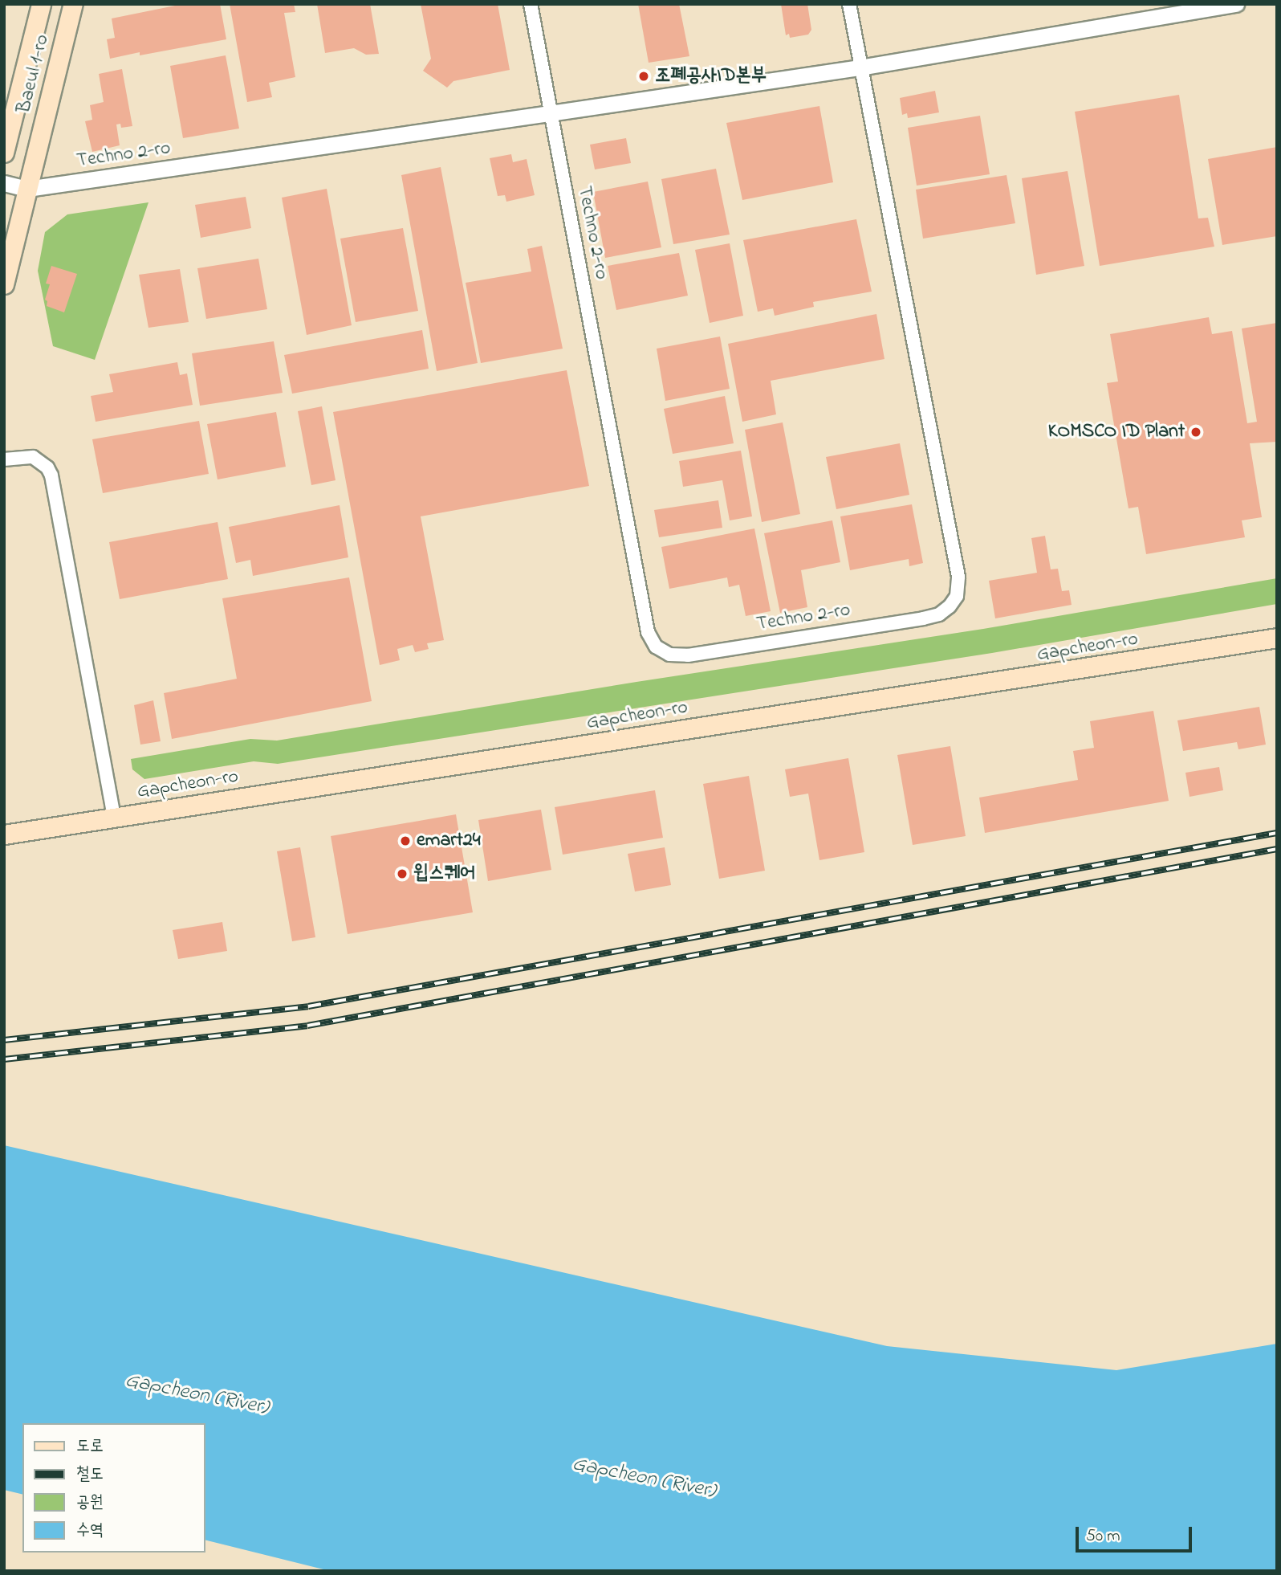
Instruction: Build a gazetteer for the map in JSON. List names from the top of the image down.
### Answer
{
  "streets": {
    "main road": ["Baeul 1-ro", "Gapcheon-ro"],
    "street": ["Techno 2-ro"]
  },
  "crossings": [
    ["Baeul 1-ro", "Techno 2-ro"]
  ],
  "water": ["Gapcheon (River)"],
  "places": [
    "조폐공사ID본부",
    "KOMSCO ID Plant",
    "emart24",
    "윕스퀘어"
  ],
  "legend": [
    "도로",
    "철도",
    "공원",
    "수역"
  ],
  "scale_bar": "50 m"
}
